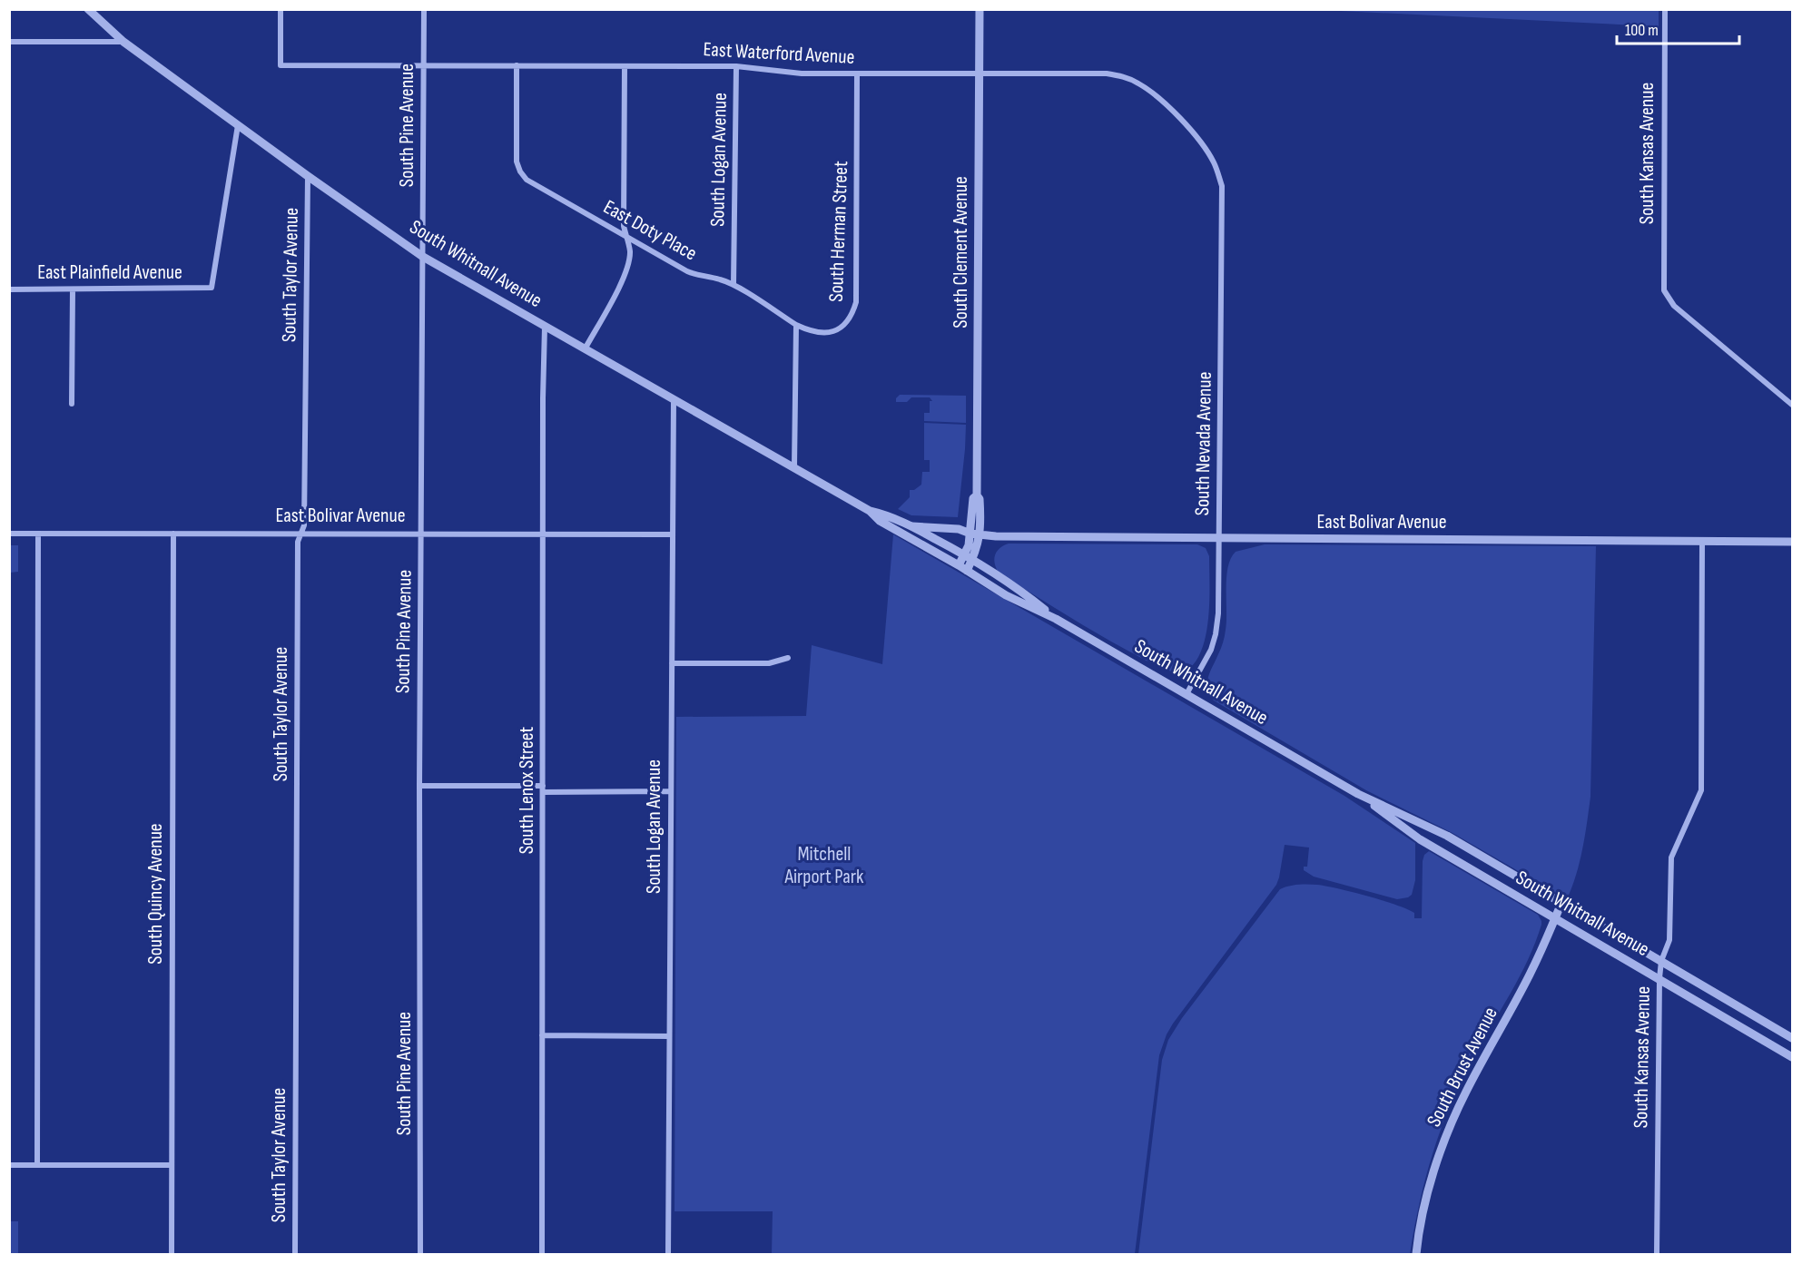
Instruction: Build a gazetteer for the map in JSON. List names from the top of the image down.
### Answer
{
  "streets": {
    "street": [
      "East Waterford Avenue",
      "South Pine Avenue",
      "South Kansas Avenue",
      "South Logan Avenue",
      "East Doty Place",
      "South Herman Street",
      "South Clement Avenue",
      "South Whitnall Avenue",
      "East Plainfield Avenue",
      "South Taylor Avenue",
      "South Nevada Avenue",
      "East Bolivar Avenue",
      "South Lenox Street",
      "South Quincy Avenue",
      "South Brust Avenue"
    ]
  },
  "crossings": [
    ["East Waterford Avenue", "South Pine Avenue"],
    ["East Waterford Avenue", "South Logan Avenue"],
    ["East Waterford Avenue", "East Doty Place"],
    ["East Waterford Avenue", "South Herman Street"],
    ["East Waterford Avenue", "South Clement Avenue"],
    ["East Waterford Avenue", "South Nevada Avenue"],
    ["South Pine Avenue", "South Whitnall Avenue"],
    ["South Pine Avenue", "East Bolivar Avenue"],
    ["South Kansas Avenue", "South Whitnall Avenue"],
    ["South Kansas Avenue", "East Bolivar Avenue"],
    ["South Logan Avenue", "East Doty Place"],
    ["South Logan Avenue", "South Whitnall Avenue"],
    ["South Logan Avenue", "East Bolivar Avenue"],
    ["East Doty Place", "South Herman Street"],
    ["South Clement Avenue", "South Whitnall Avenue"],
    ["South Clement Avenue", "East Bolivar Avenue"],
    ["South Whitnall Avenue", "East Plainfield Avenue"],
    ["South Whitnall Avenue", "South Taylor Avenue"],
    ["South Whitnall Avenue", "South Nevada Avenue"],
    ["South Whitnall Avenue", "East Bolivar Avenue"],
    ["South Whitnall Avenue", "South Lenox Street"],
    ["South Whitnall Avenue", "South Brust Avenue"],
    ["South Taylor Avenue", "East Bolivar Avenue"],
    ["South Nevada Avenue", "East Bolivar Avenue"],
    ["East Bolivar Avenue", "South Lenox Street"],
    ["East Bolivar Avenue", "South Quincy Avenue"]
  ],
  "parks": ["Mitchell Airport Park"],
  "scale_bar": "100 m"
}
